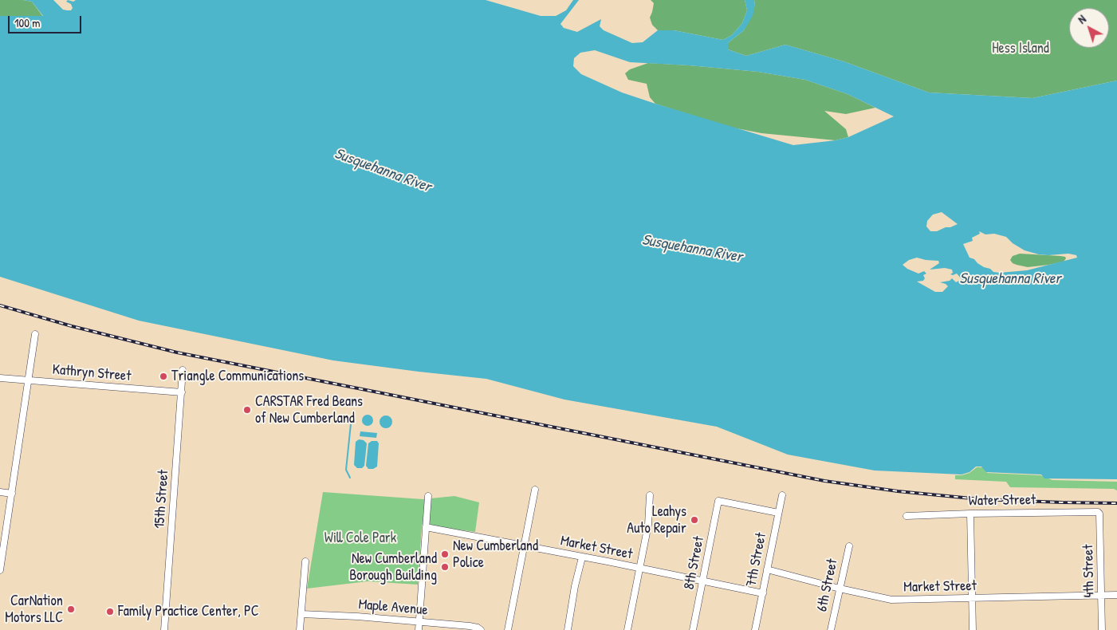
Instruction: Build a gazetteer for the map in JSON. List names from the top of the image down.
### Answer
{
  "streets": {
    "street": [
      "Kathryn Street",
      "15th Street",
      "Water Street",
      "Market Street",
      "7th Street",
      "8th Street",
      "4th Street",
      "6th Street",
      "Maple Avenue"
    ]
  },
  "crossings": [
    ["Kathryn Street", "15th Street"],
    ["Water Street", "4th Street"],
    ["Market Street", "7th Street"],
    ["Market Street", "8th Street"],
    ["Market Street", "4th Street"],
    ["Market Street", "6th Street"],
    ["7th Street", "8th Street"]
  ],
  "water": ["Susquehanna River"],
  "parks": ["Hess Island", "Will Cole Park"],
  "places": [
    "Triangle Communications",
    "CARSTAR Fred Beans of New Cumberland",
    "Leahys Auto Repair",
    "New Cumberland Police",
    "New Cumberland Borough Building",
    "CarNation Motors LLC",
    "Family Practice Center, PC"
  ],
  "scale_bar": "100 m",
  "north": "top left"
}
